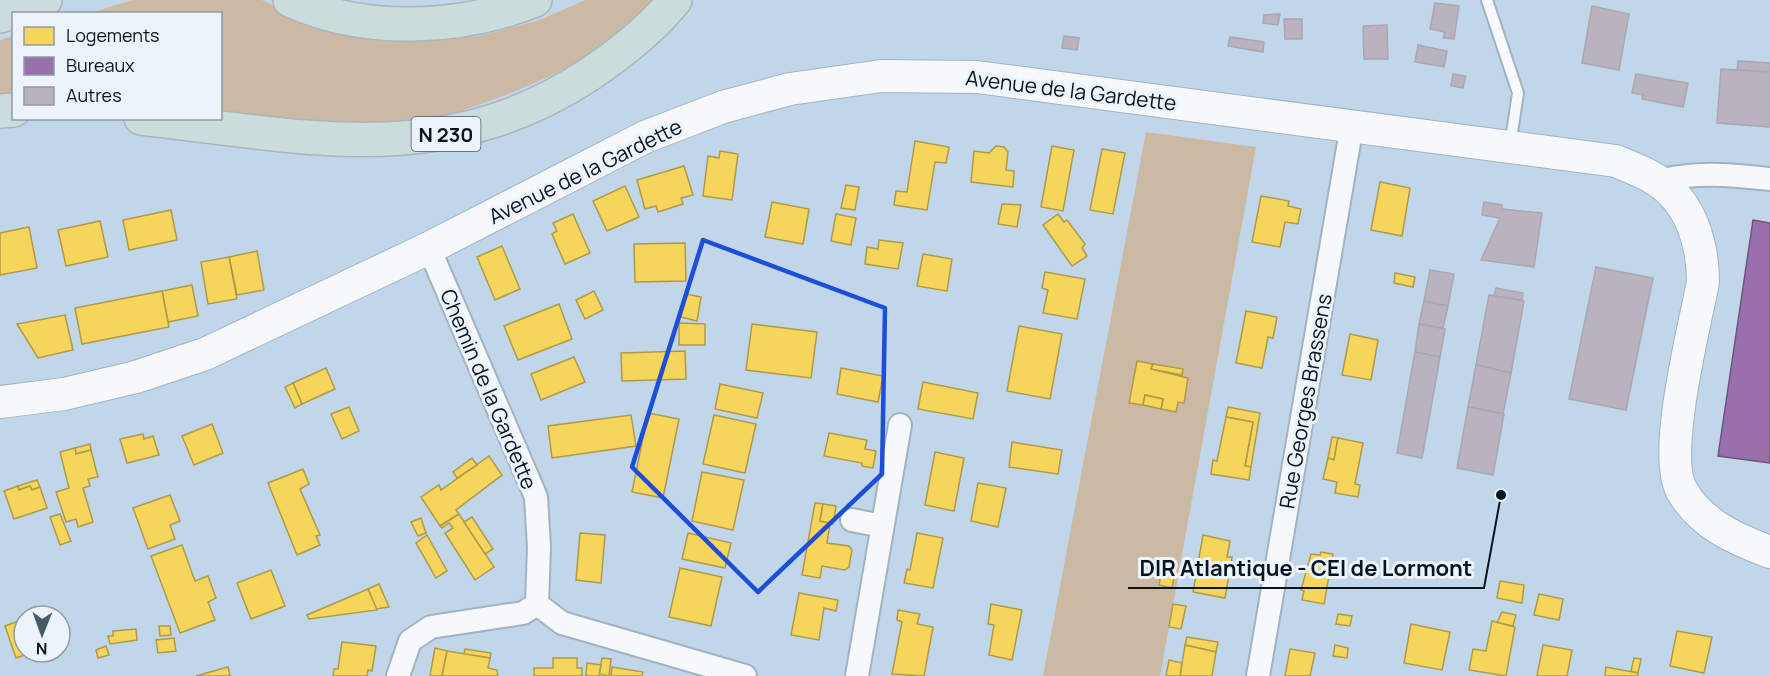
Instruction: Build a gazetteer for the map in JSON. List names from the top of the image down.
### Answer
{
  "streets": {
    "highway": ["N 230"],
    "main road": ["Avenue de la Gardette"],
    "street": ["Chemin de la Gardette", "Rue Georges Brassens"]
  },
  "crossings": [
    ["Avenue de la Gardette", "Chemin de la Gardette"],
    ["Avenue de la Gardette", "Rue Georges Brassens"]
  ],
  "places": ["DIR Atlantique - CEI de Lormont"],
  "legend": ["Logements", "Bureaux", "Autres"],
  "north": "bottom"
}
